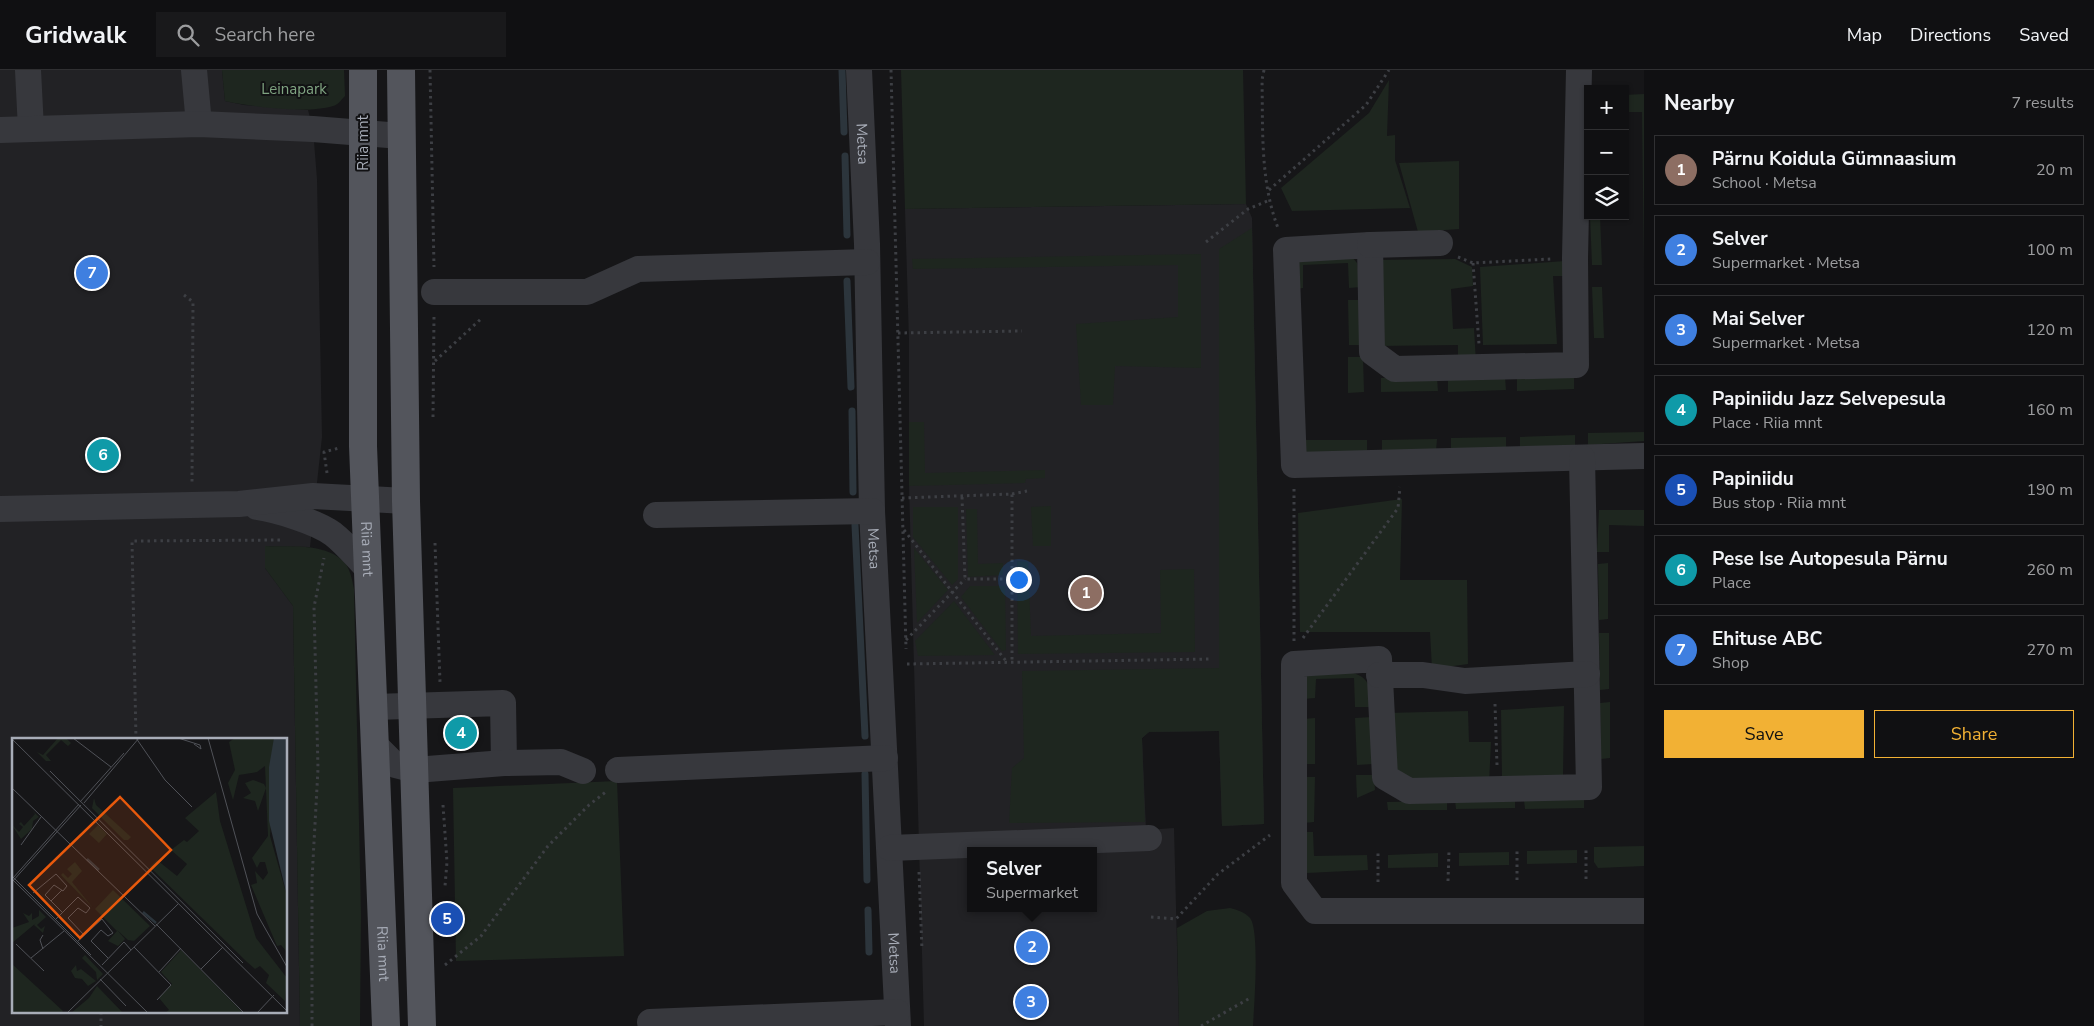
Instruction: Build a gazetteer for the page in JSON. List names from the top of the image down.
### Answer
{
  "streets": {
    "main road": ["Riia mnt"],
    "street": ["Metsa"]
  },
  "parks": ["Leinapark"],
  "page": {
    "header": "Gridwalk",
    "search": "Search here",
    "nav": ["Map", "Directions", "Saved"],
    "heading": ["Nearby", "7 results"],
    "map_buttons": ["+", "−"],
    "list": [
      {
        "mark": "1",
        "name": "Pärnu Koidula Gümnaasium",
        "note": "School · Metsa",
        "value": "20 m"
      },
      {
        "mark": "2",
        "name": "Selver",
        "note": "Supermarket · Metsa",
        "value": "100 m"
      },
      {
        "mark": "3",
        "name": "Mai Selver",
        "note": "Supermarket · Metsa",
        "value": "120 m"
      },
      {
        "mark": "4",
        "name": "Papiniidu Jazz Selvepesula",
        "note": "Place · Riia mnt",
        "value": "160 m"
      },
      {
        "mark": "5",
        "name": "Papiniidu",
        "note": "Bus stop · Riia mnt",
        "value": "190 m"
      },
      {
        "mark": "6",
        "name": "Pese Ise Autopesula Pärnu",
        "note": "Place",
        "value": "260 m"
      },
      {
        "mark": "7",
        "name": "Ehituse ABC",
        "note": "Shop",
        "value": "270 m"
      }
    ],
    "pins": [
      "7",
      "6",
      "1",
      "4",
      "5",
      "2",
      "3"
    ],
    "buttons": ["Save", "Share"],
    "popup": ["Selver", "Supermarket"]
  }
}
